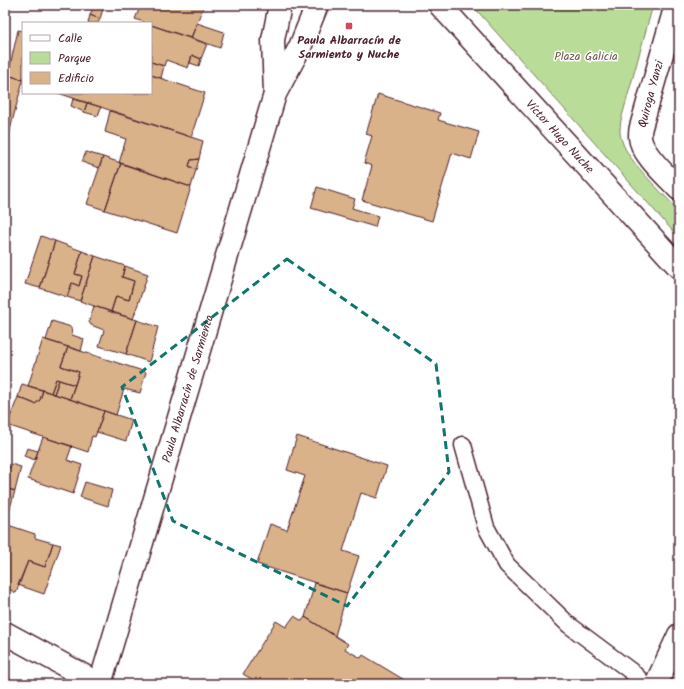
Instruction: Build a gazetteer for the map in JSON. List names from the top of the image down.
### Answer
{
  "streets": {
    "main road": ["Quiroga Yanzi", "Víctor Hugo Nuche", "Paula Albarracín de Sarmiento"]
  },
  "parks": ["Plaza Galicia"],
  "places": {
    "transit": ["Paula Albarracín de Sarmiento y Nuche"]
  },
  "legend": ["Calle", "Parque", "Edificio"]
}
